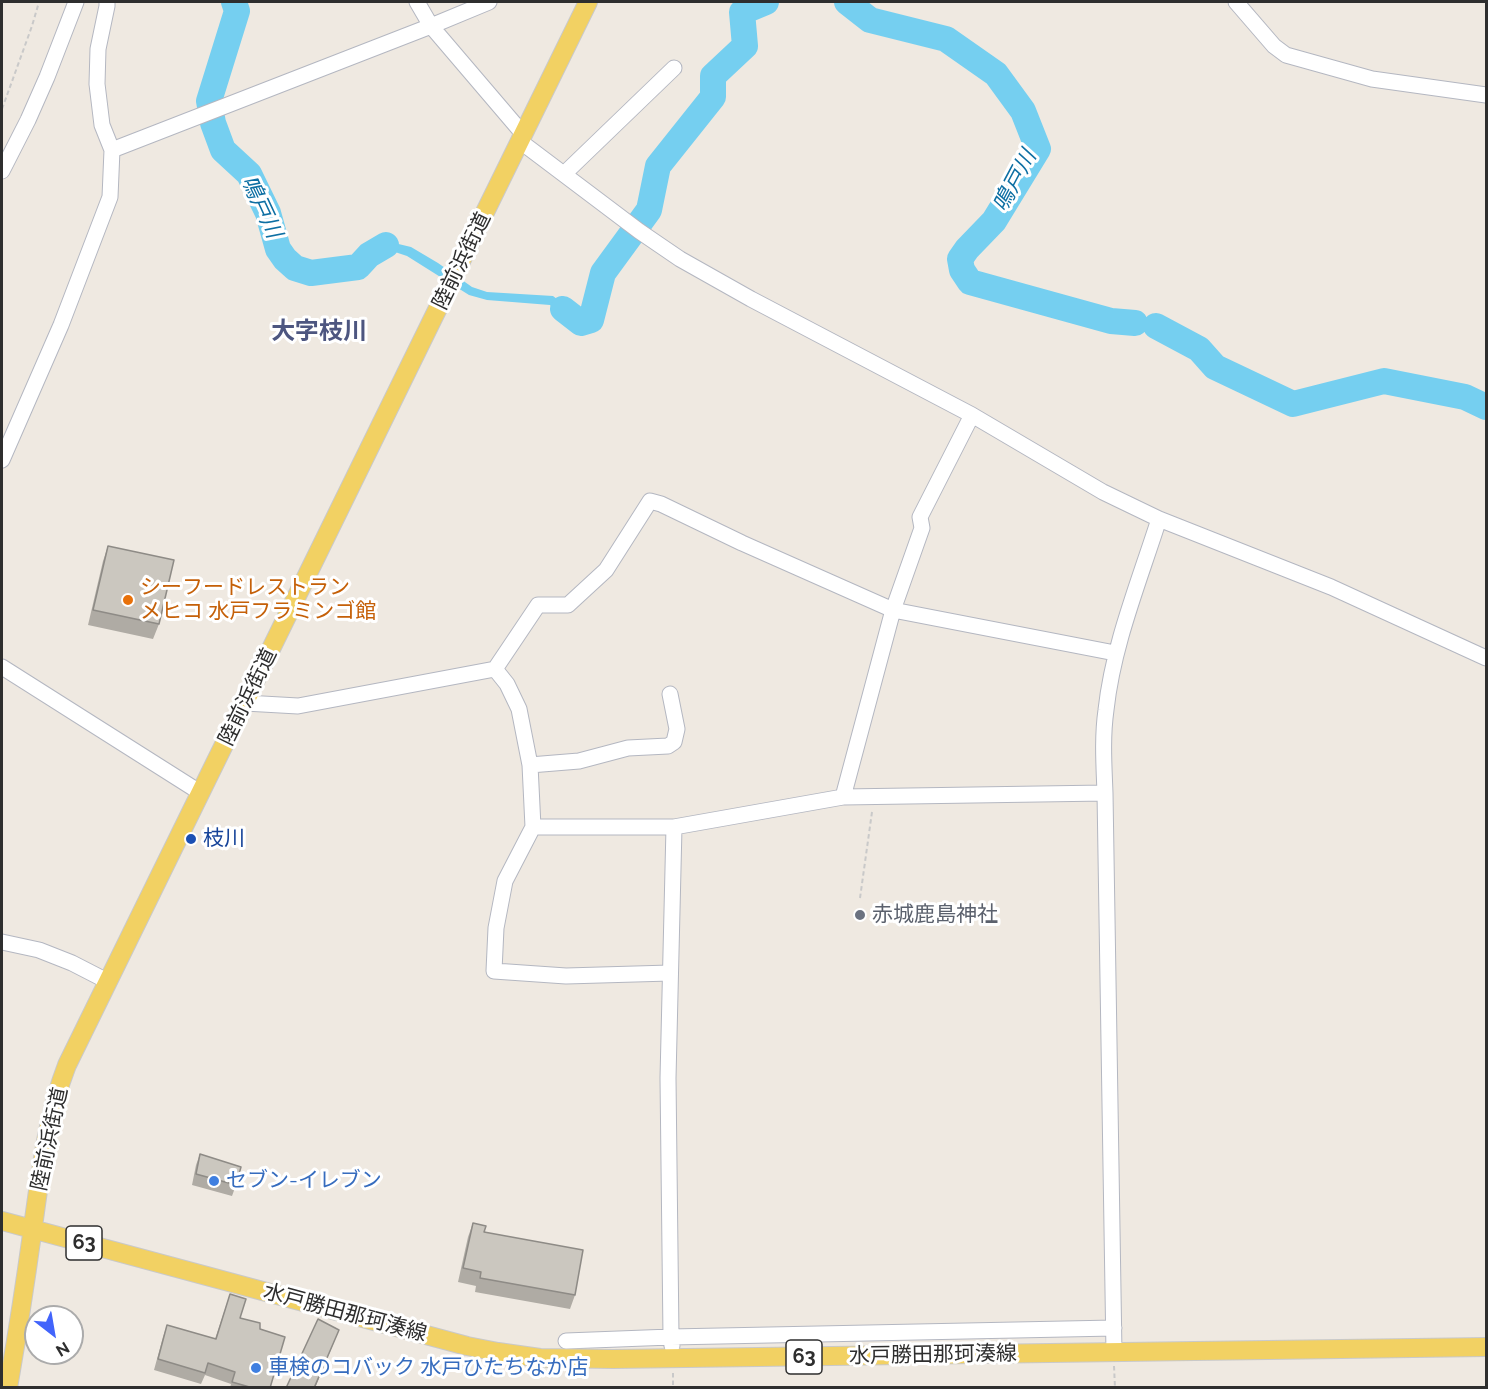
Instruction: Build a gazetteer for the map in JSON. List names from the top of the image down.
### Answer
{
  "streets": {
    "main road": ["陸前浜街道", "63", "水戸勝田那珂湊線"]
  },
  "crossings": [
    ["陸前浜街道", "水戸勝田那珂湊線"]
  ],
  "districts": ["大字枝川"],
  "water": ["鳴戸川"],
  "places": [
    "シーフードレストラン メヒコ 水戸フラミンゴ館",
    "枝川",
    "赤城鹿島神社",
    "セブン-イレブン",
    "車検のコバック 水戸ひたちなか店"
  ],
  "north": "bottom right"
}
